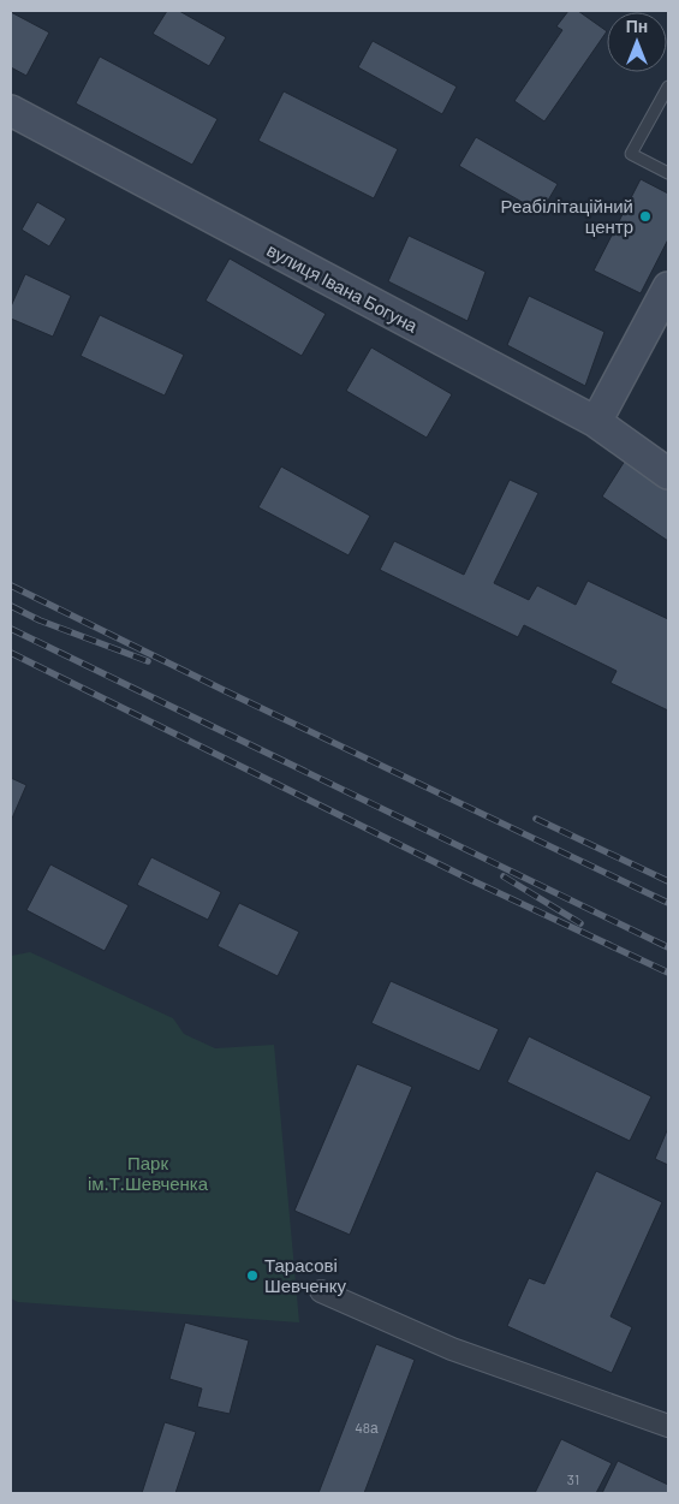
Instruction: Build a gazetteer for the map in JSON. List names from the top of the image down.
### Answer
{
  "streets": {
    "street": ["вулиця Івана Богуна"]
  },
  "parks": ["Парк ім.Т.Шевченка"],
  "places": ["Реабілітаційний центр", "Тарасові Шевченку"],
  "house_numbers": ["48а", "31"],
  "north": "top"
}
